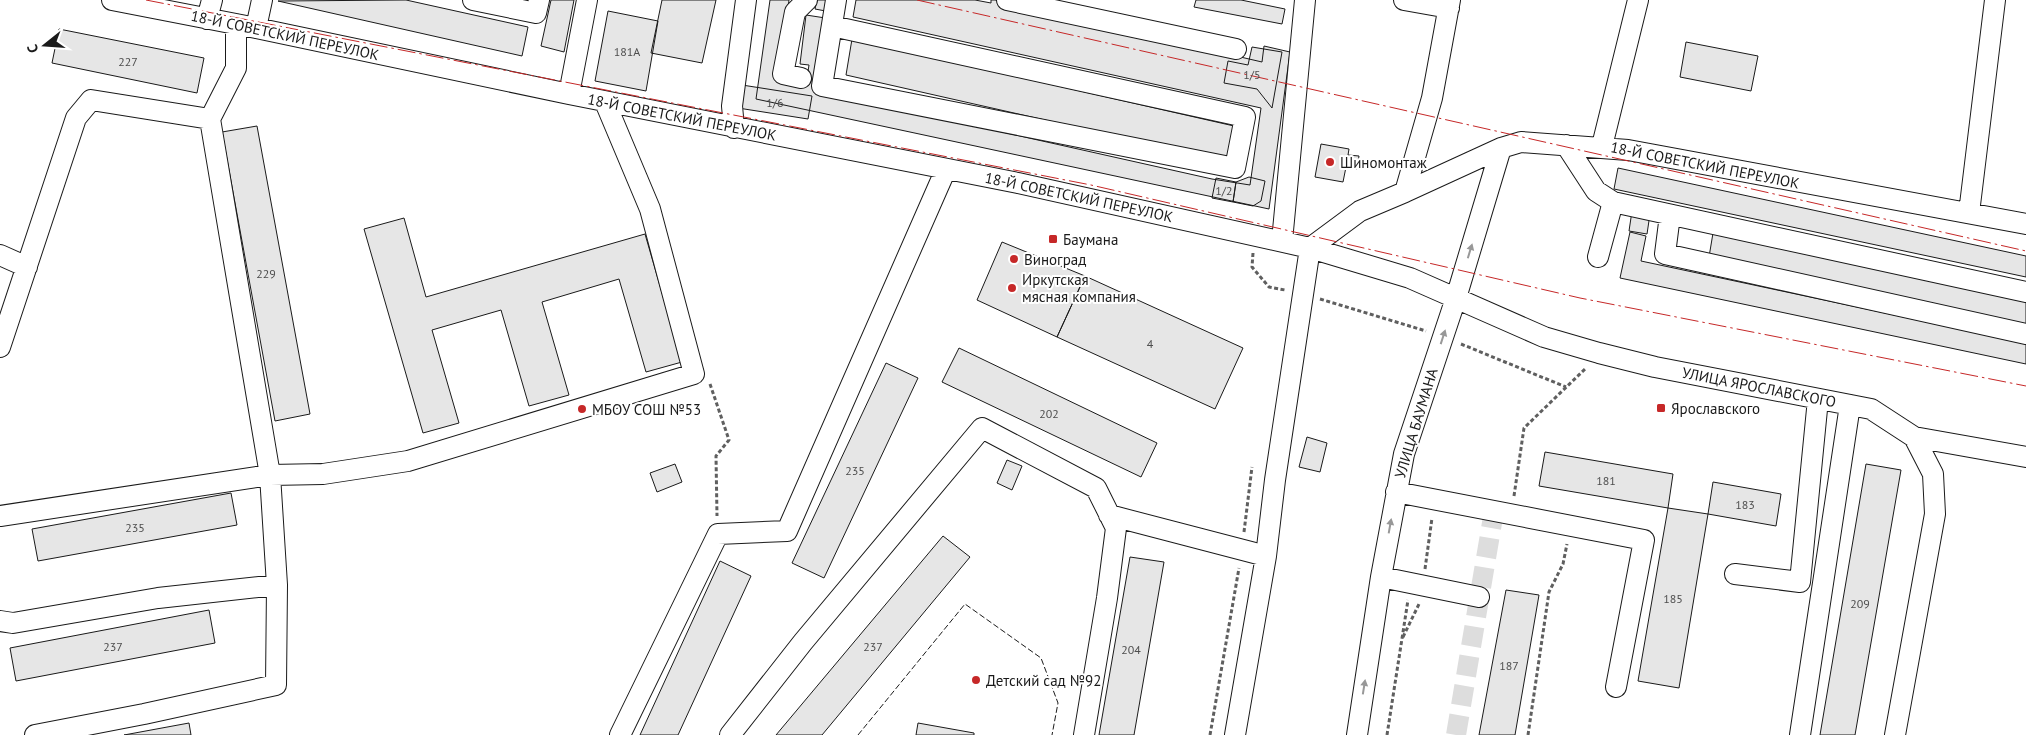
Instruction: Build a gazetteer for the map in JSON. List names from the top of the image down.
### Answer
{
  "streets": {
    "street": ["18-Й СОВЕТСКИЙ ПЕРЕУЛОК", "УЛИЦА ЯРОСЛАВСКОГО", "УЛИЦА БАУМАНА"]
  },
  "crossings": [
    ["18-Й СОВЕТСКИЙ ПЕРЕУЛОК", "УЛИЦА ЯРОСЛАВСКОГО"],
    ["18-Й СОВЕТСКИЙ ПЕРЕУЛОК", "УЛИЦА БАУМАНА"],
    ["УЛИЦА ЯРОСЛАВСКОГО", "УЛИЦА БАУМАНА"]
  ],
  "places": {
    "other": [
      "Шиномонтаж",
      "Виноград",
      "Иркутская мясная компания",
      "МБОУ СОШ №53",
      "Детский сад №92"
    ],
    "transit": ["Баумана", "Ярославского"]
  },
  "house_numbers": [
    "181А",
    "227",
    "1/5",
    "1/6",
    "1/2",
    "229",
    "4",
    "202",
    "235",
    "181",
    "183",
    "235",
    "185",
    "209",
    "237",
    "237",
    "204",
    "187"
  ],
  "north": "left"
}
